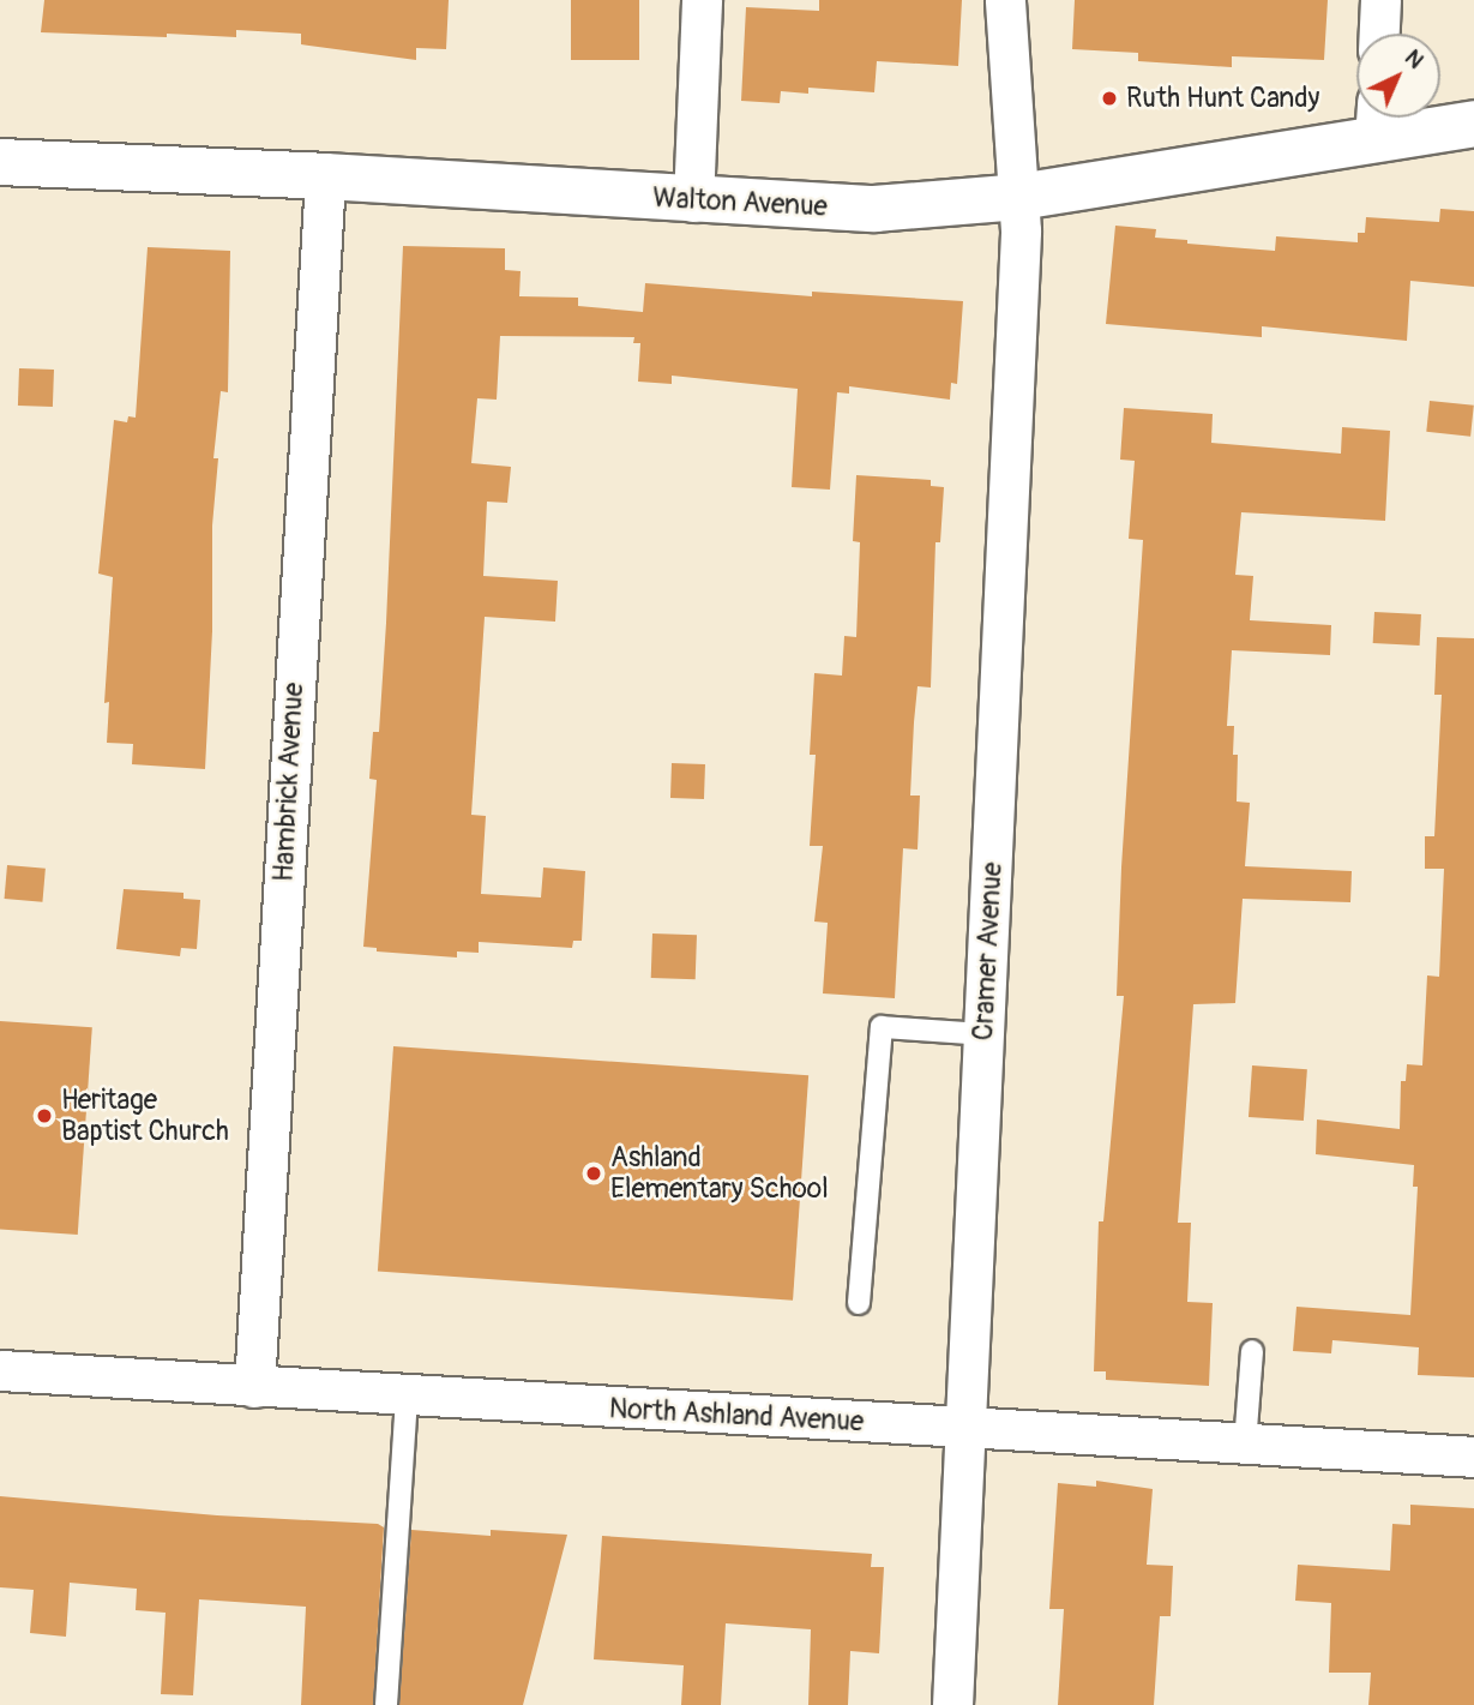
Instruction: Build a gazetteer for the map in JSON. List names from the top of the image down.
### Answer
{
  "streets": {
    "street": [
      "Walton Avenue",
      "Hambrick Avenue",
      "Cramer Avenue",
      "North Ashland Avenue"
    ]
  },
  "crossings": [
    ["Walton Avenue", "Hambrick Avenue"],
    ["Walton Avenue", "Cramer Avenue"],
    ["Hambrick Avenue", "North Ashland Avenue"],
    ["Cramer Avenue", "North Ashland Avenue"]
  ],
  "places": ["Ruth Hunt Candy", "Heritage Baptist Church", "Ashland Elementary School"],
  "north": "top right"
}
